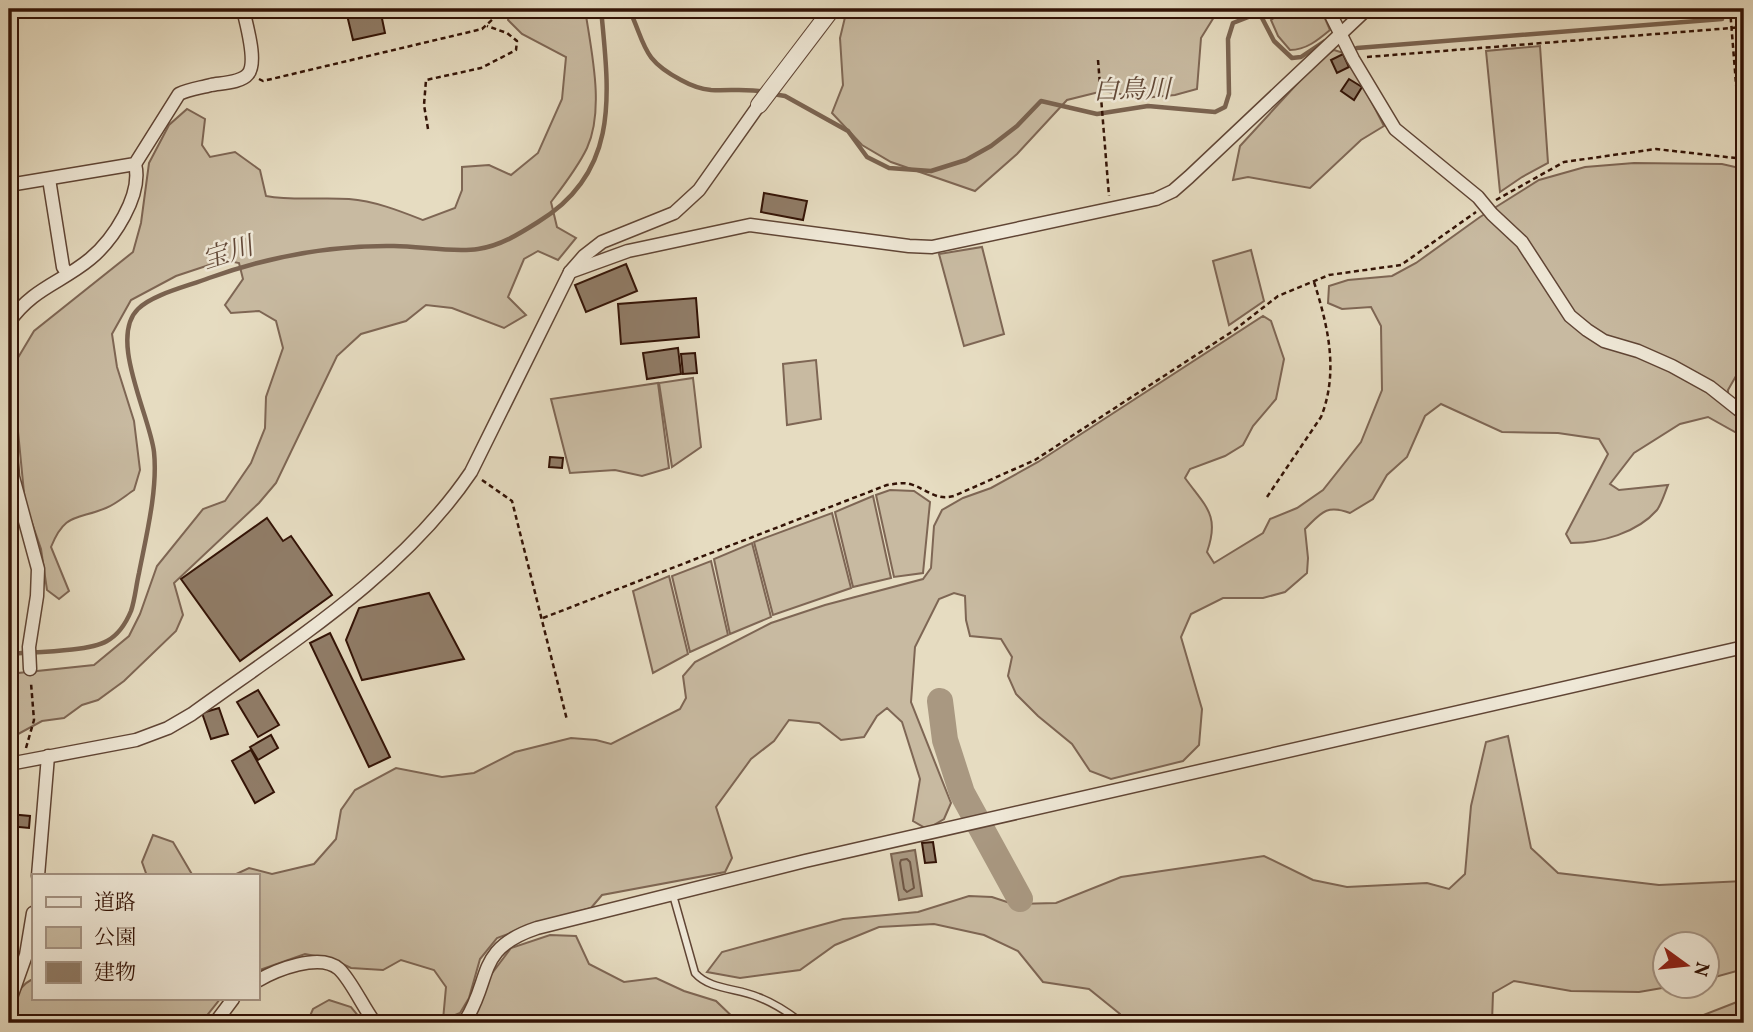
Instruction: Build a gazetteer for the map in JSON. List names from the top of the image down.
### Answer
{
  "water": ["白鳥川", "宝川"],
  "legend": ["道路", "公園", "建物"],
  "north": "right"
}
